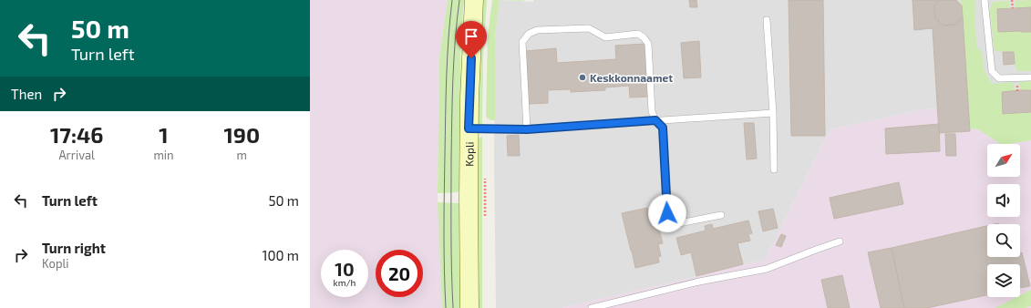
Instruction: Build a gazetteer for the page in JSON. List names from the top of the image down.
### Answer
{
  "streets": {
    "street": ["Kopli"]
  },
  "places": ["Keskkonnaamet"],
  "north": "top right",
  "page": {
    "turn": ["50 m", "Turn left"],
    "then": "Then",
    "eta": [
      "17:46",
      "Arrival",
      "1",
      "min",
      "190",
      "m"
    ],
    "list": [
      {
        "name": "Turn left",
        "value": "50 m"
      },
      {
        "name": "Turn right",
        "note": "Kopli",
        "value": "100 m"
      }
    ],
    "speed": "10 km/h",
    "limit": "20"
  }
}
